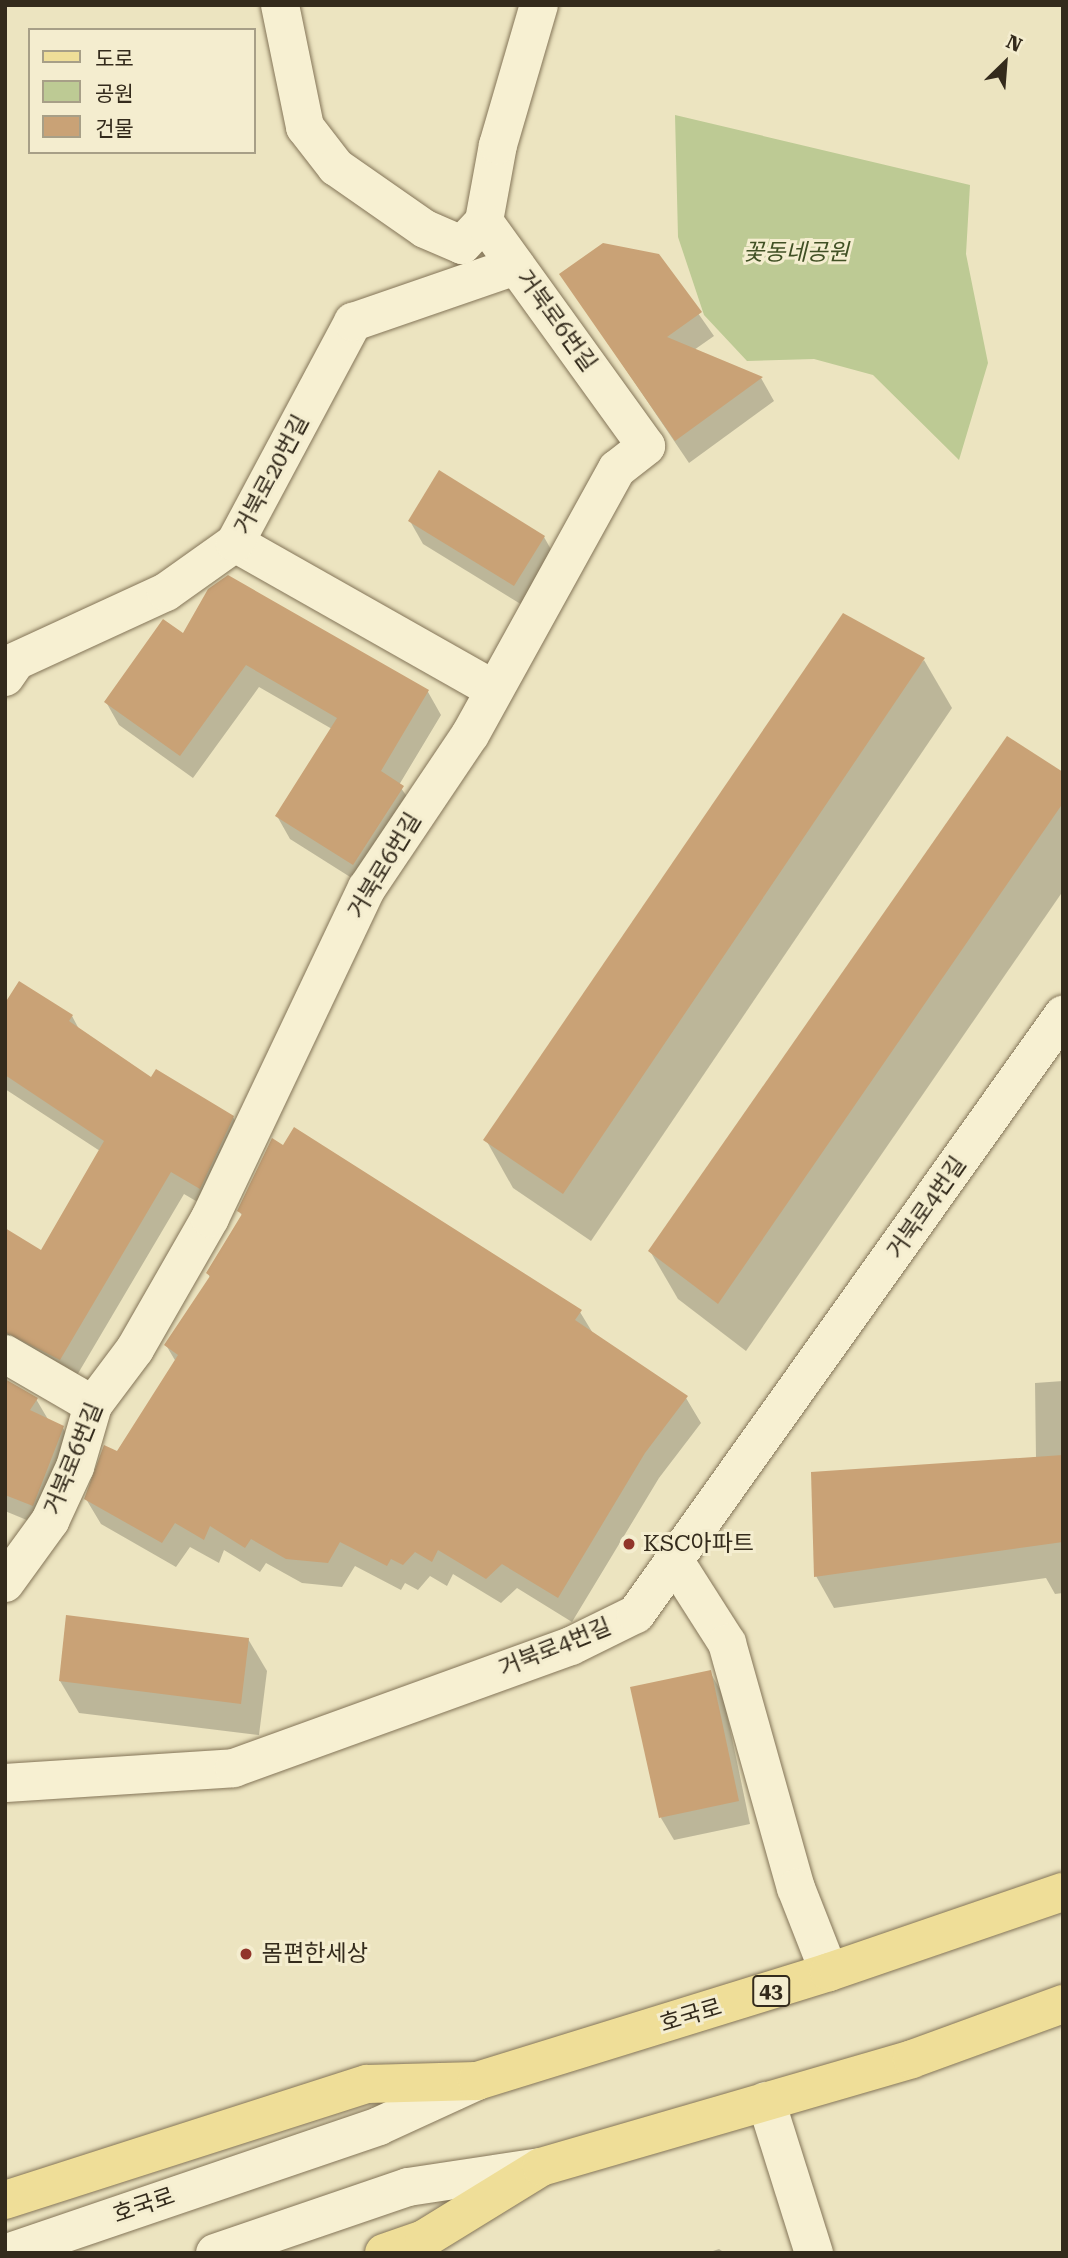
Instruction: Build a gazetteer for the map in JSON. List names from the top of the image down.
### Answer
{
  "streets": {
    "main road": ["43", "호국로"],
    "street": ["거북로6번길", "거북로20번길", "거북로4번길"]
  },
  "crossings": [
    ["거북로6번길", "거북로20번길"]
  ],
  "parks": ["꽃동네공원"],
  "places": ["KSC아파트", "몸편한세상"],
  "legend": ["도로", "공원", "건물"],
  "north": "top right"
}
